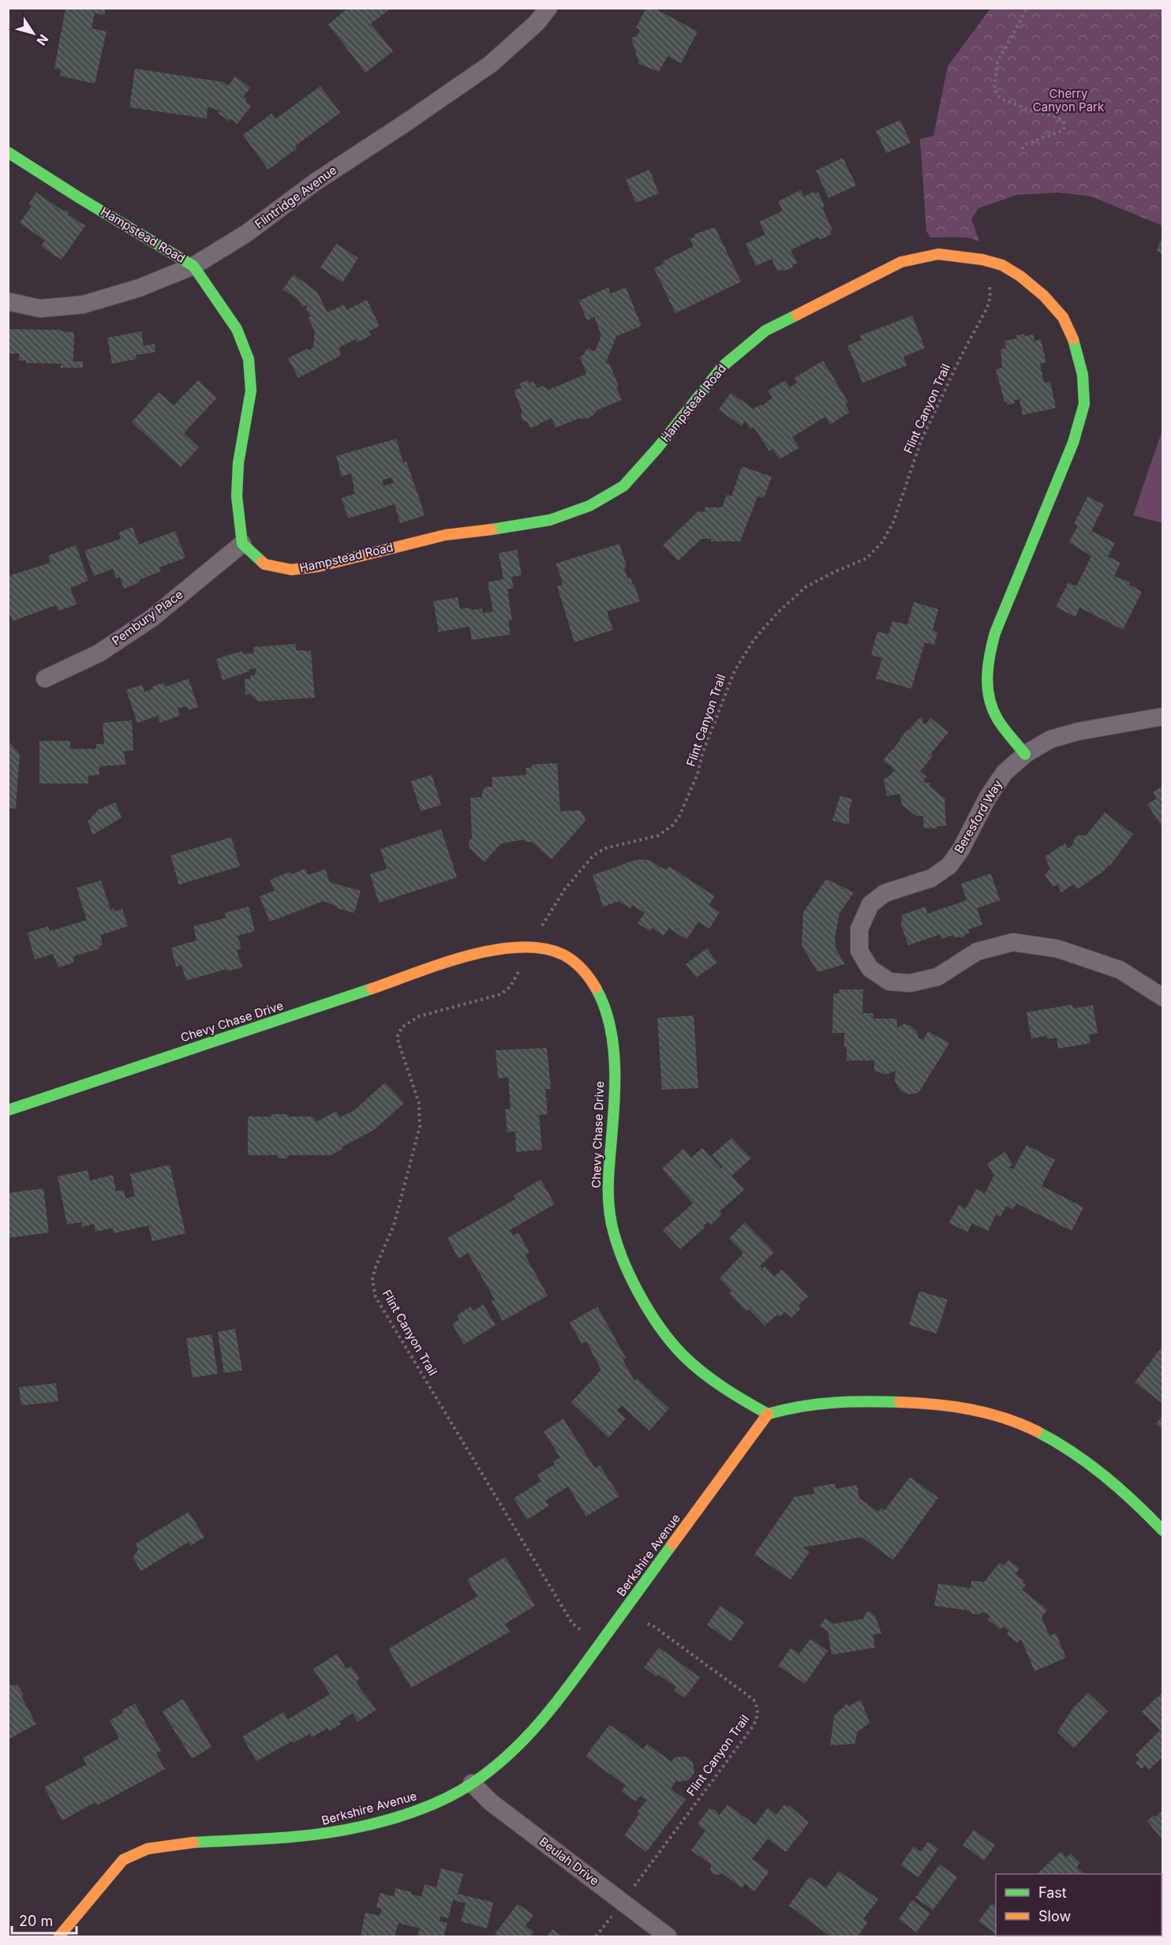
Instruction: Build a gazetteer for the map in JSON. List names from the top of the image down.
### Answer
{
  "streets": {
    "street": [
      "Flintridge Avenue",
      "Hampstead Road",
      "Pembury Place",
      "Beresford Way",
      "Chevy Chase Drive",
      "Berkshire Avenue",
      "Beulah Drive"
    ],
    "path": ["Flint Canyon Trail"]
  },
  "crossings": [
    ["Flintridge Avenue", "Hampstead Road"],
    ["Hampstead Road", "Pembury Place"],
    ["Hampstead Road", "Beresford Way"],
    ["Chevy Chase Drive", "Berkshire Avenue"],
    ["Berkshire Avenue", "Beulah Drive"]
  ],
  "parks": ["Cherry Canyon Park"],
  "legend": ["Fast", "Slow"],
  "scale_bar": "20 m",
  "north": "bottom right"
}
